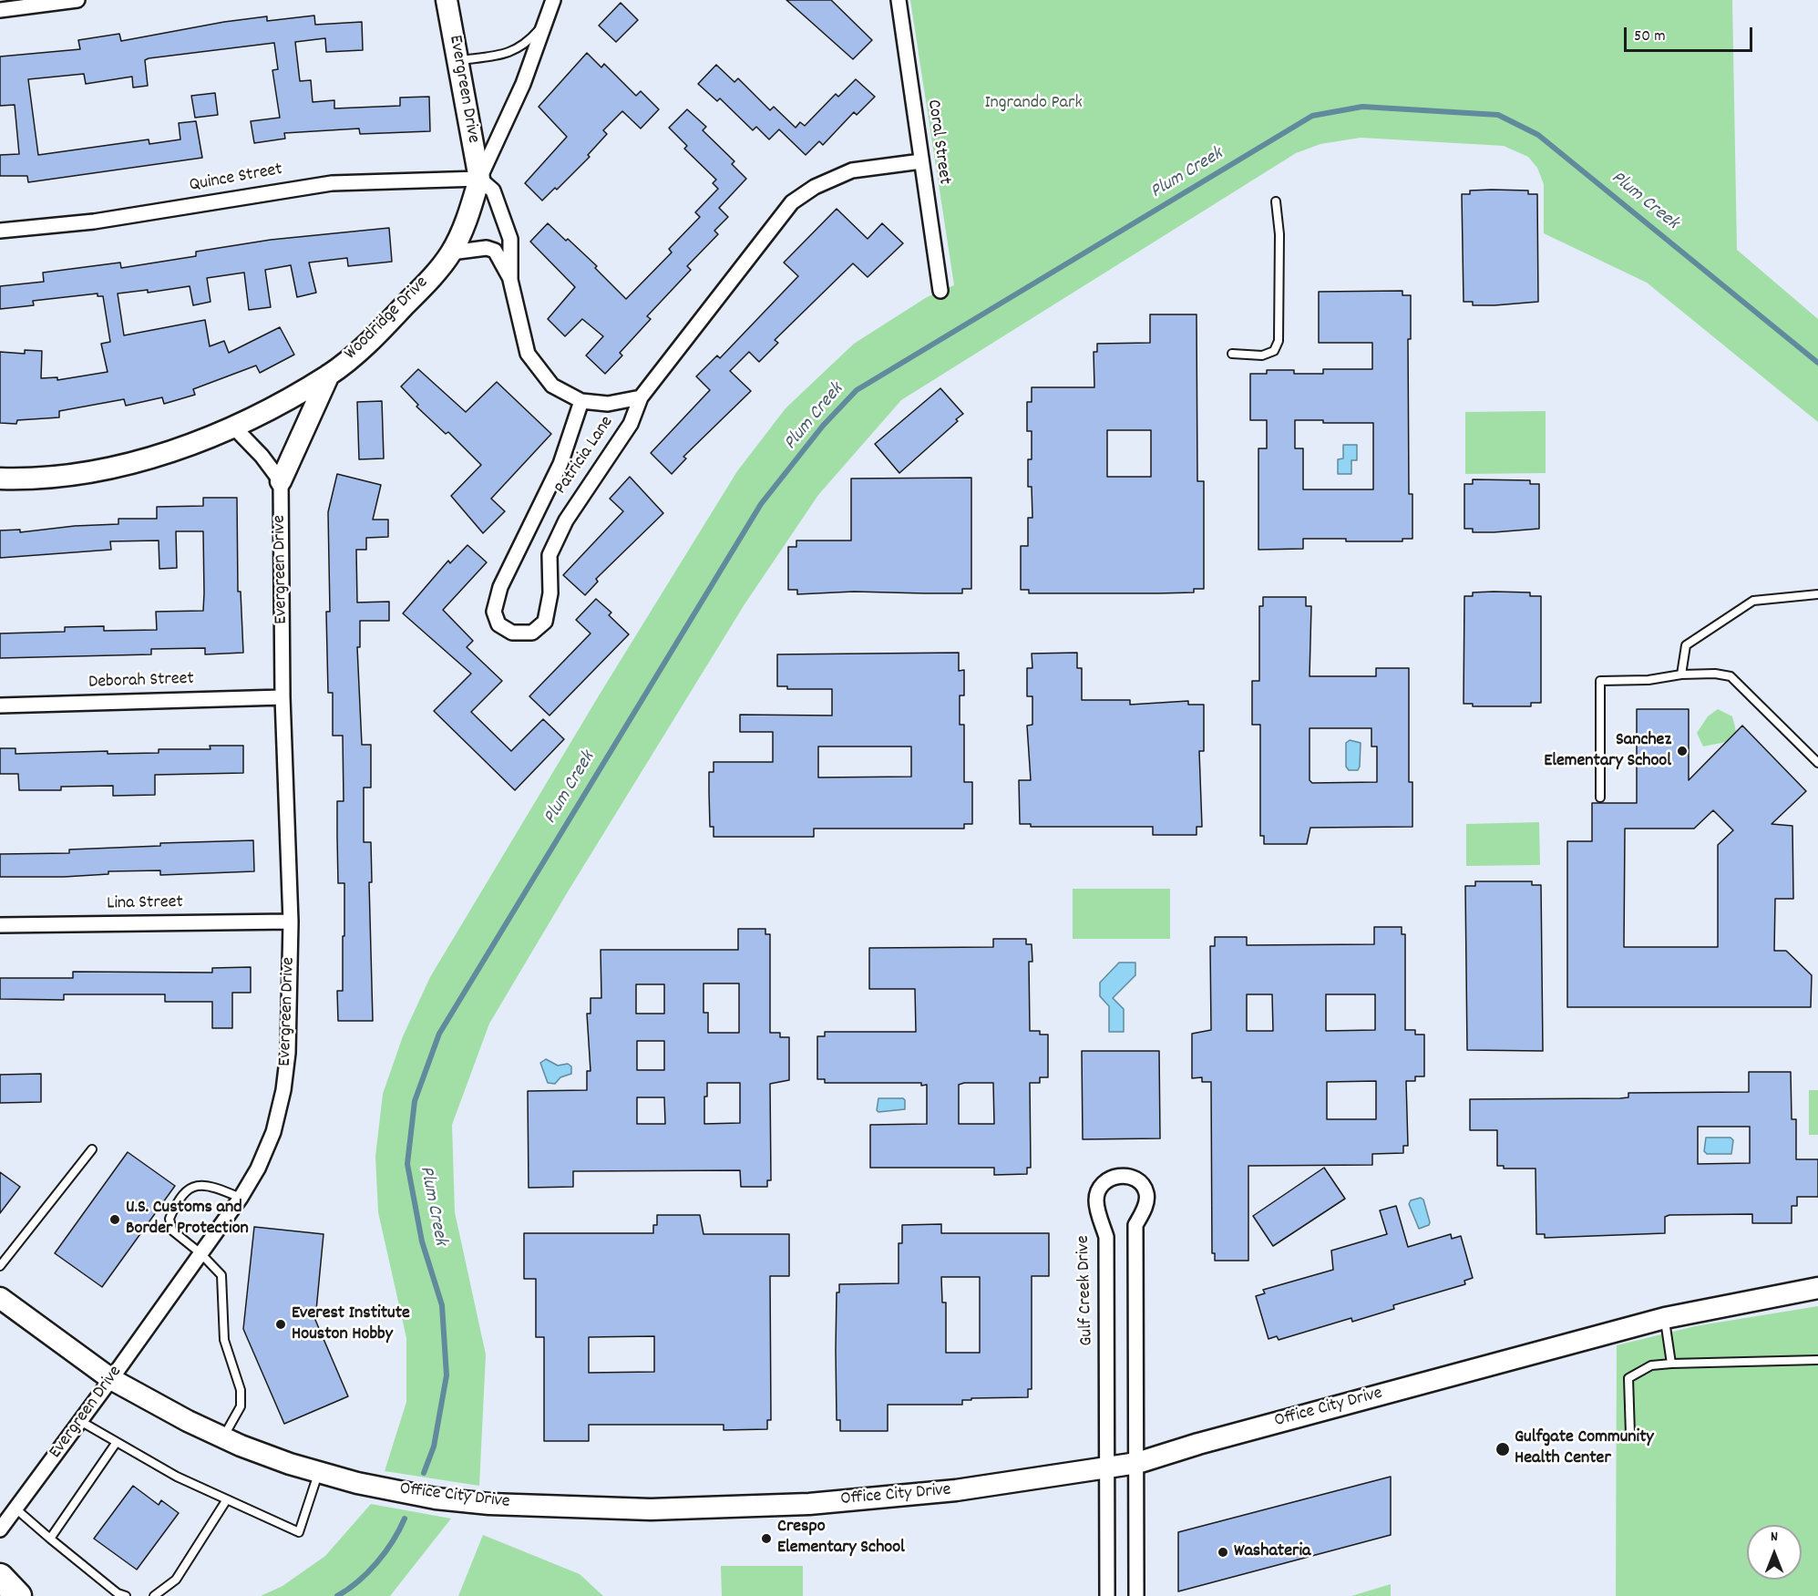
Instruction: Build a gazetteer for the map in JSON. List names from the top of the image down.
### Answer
{
  "streets": {
    "street": [
      "Evergreen Drive",
      "Coral Street",
      "Quince Street",
      "Woodridge Drive",
      "Patricia Lane",
      "Deborah Street",
      "Lina Street",
      "Gulf Creek Drive",
      "Office City Drive"
    ]
  },
  "crossings": [
    ["Evergreen Drive", "Quince Street"],
    ["Evergreen Drive", "Woodridge Drive"],
    ["Evergreen Drive", "Deborah Street"],
    ["Evergreen Drive", "Lina Street"],
    ["Evergreen Drive", "Office City Drive"],
    ["Coral Street", "Patricia Lane"],
    ["Quince Street", "Woodridge Drive"],
    ["Gulf Creek Drive", "Office City Drive"]
  ],
  "water": ["Plum Creek"],
  "parks": ["Ingrando Park"],
  "places": [
    "Sanchez Elementary School",
    "U.S. Customs and Border Protection",
    "Everest Institute Houston Hobby",
    "Gulfgate Community Health Center",
    "Crespo Elementary School",
    "Washateria"
  ],
  "scale_bar": "50 m",
  "north": "top"
}
